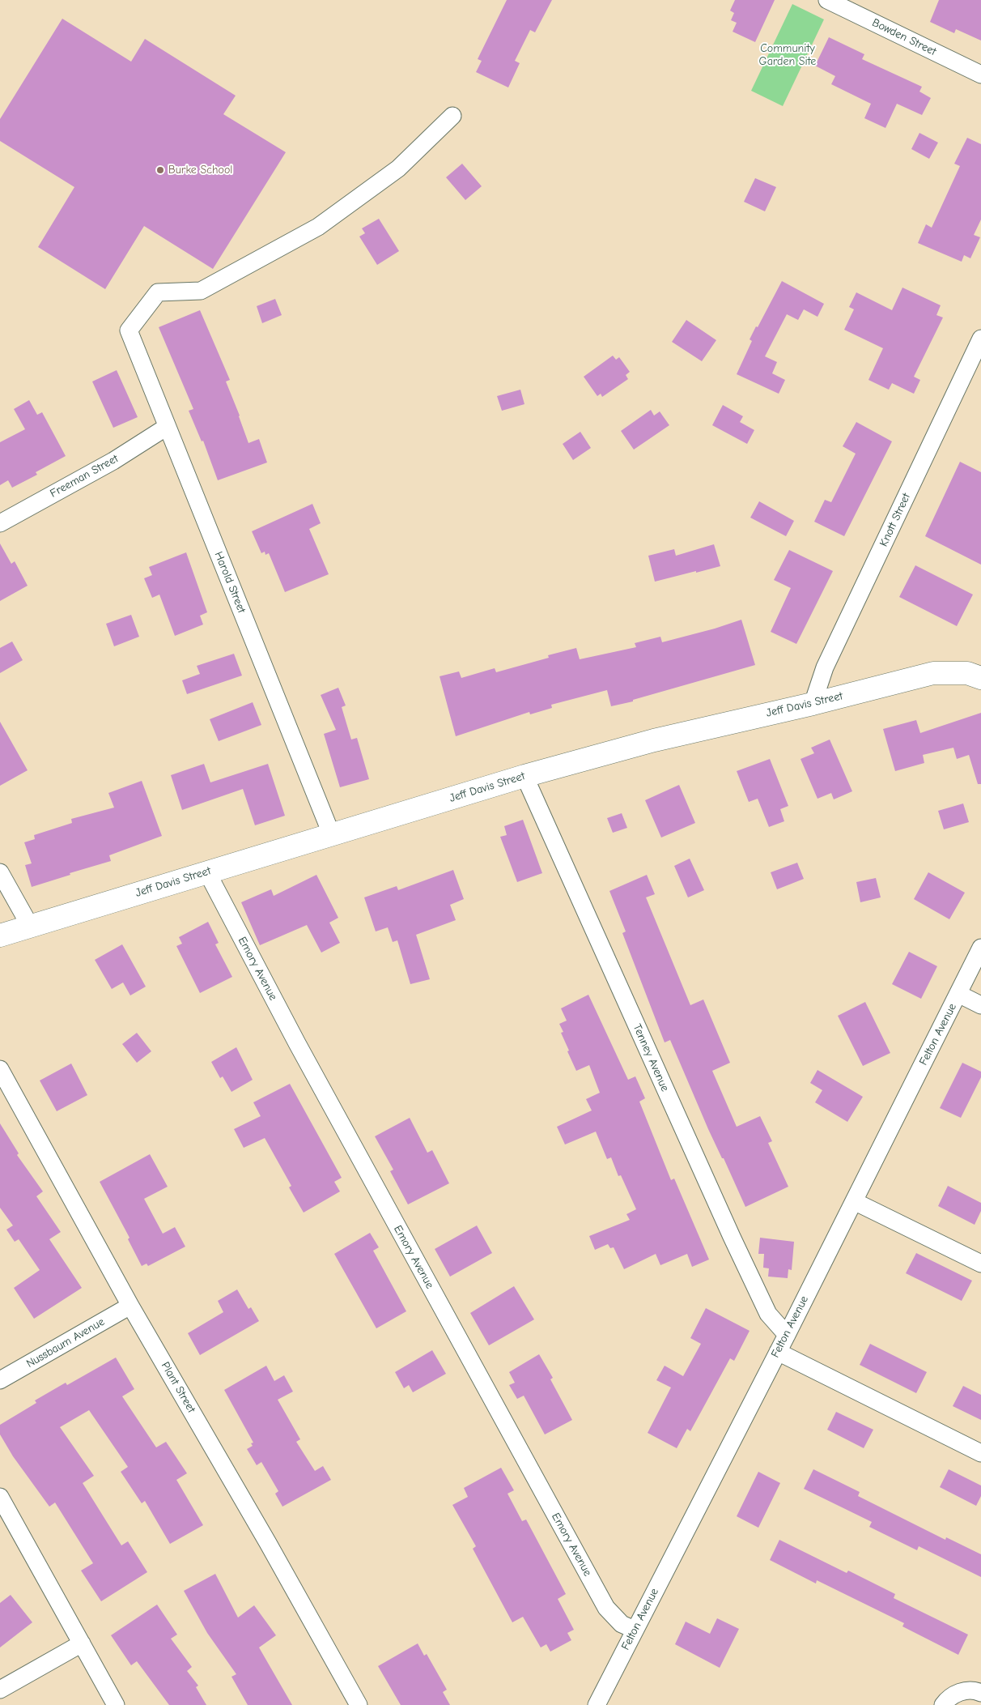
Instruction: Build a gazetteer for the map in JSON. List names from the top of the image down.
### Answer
{
  "streets": {
    "street": [
      "Bowden Street",
      "Freeman Street",
      "Knott Street",
      "Harold Street",
      "Jeff Davis Street",
      "Emory Avenue",
      "Felton Avenue",
      "Tenney Avenue",
      "Nussbaum Avenue",
      "Plant Street"
    ]
  },
  "crossings": [
    ["Freeman Street", "Harold Street"],
    ["Knott Street", "Jeff Davis Street"],
    ["Harold Street", "Jeff Davis Street"],
    ["Jeff Davis Street", "Emory Avenue"],
    ["Jeff Davis Street", "Tenney Avenue"],
    ["Emory Avenue", "Felton Avenue"],
    ["Felton Avenue", "Tenney Avenue"],
    ["Nussbaum Avenue", "Plant Street"]
  ],
  "parks": ["Community Garden Site"],
  "places": ["Burke School"]
}
